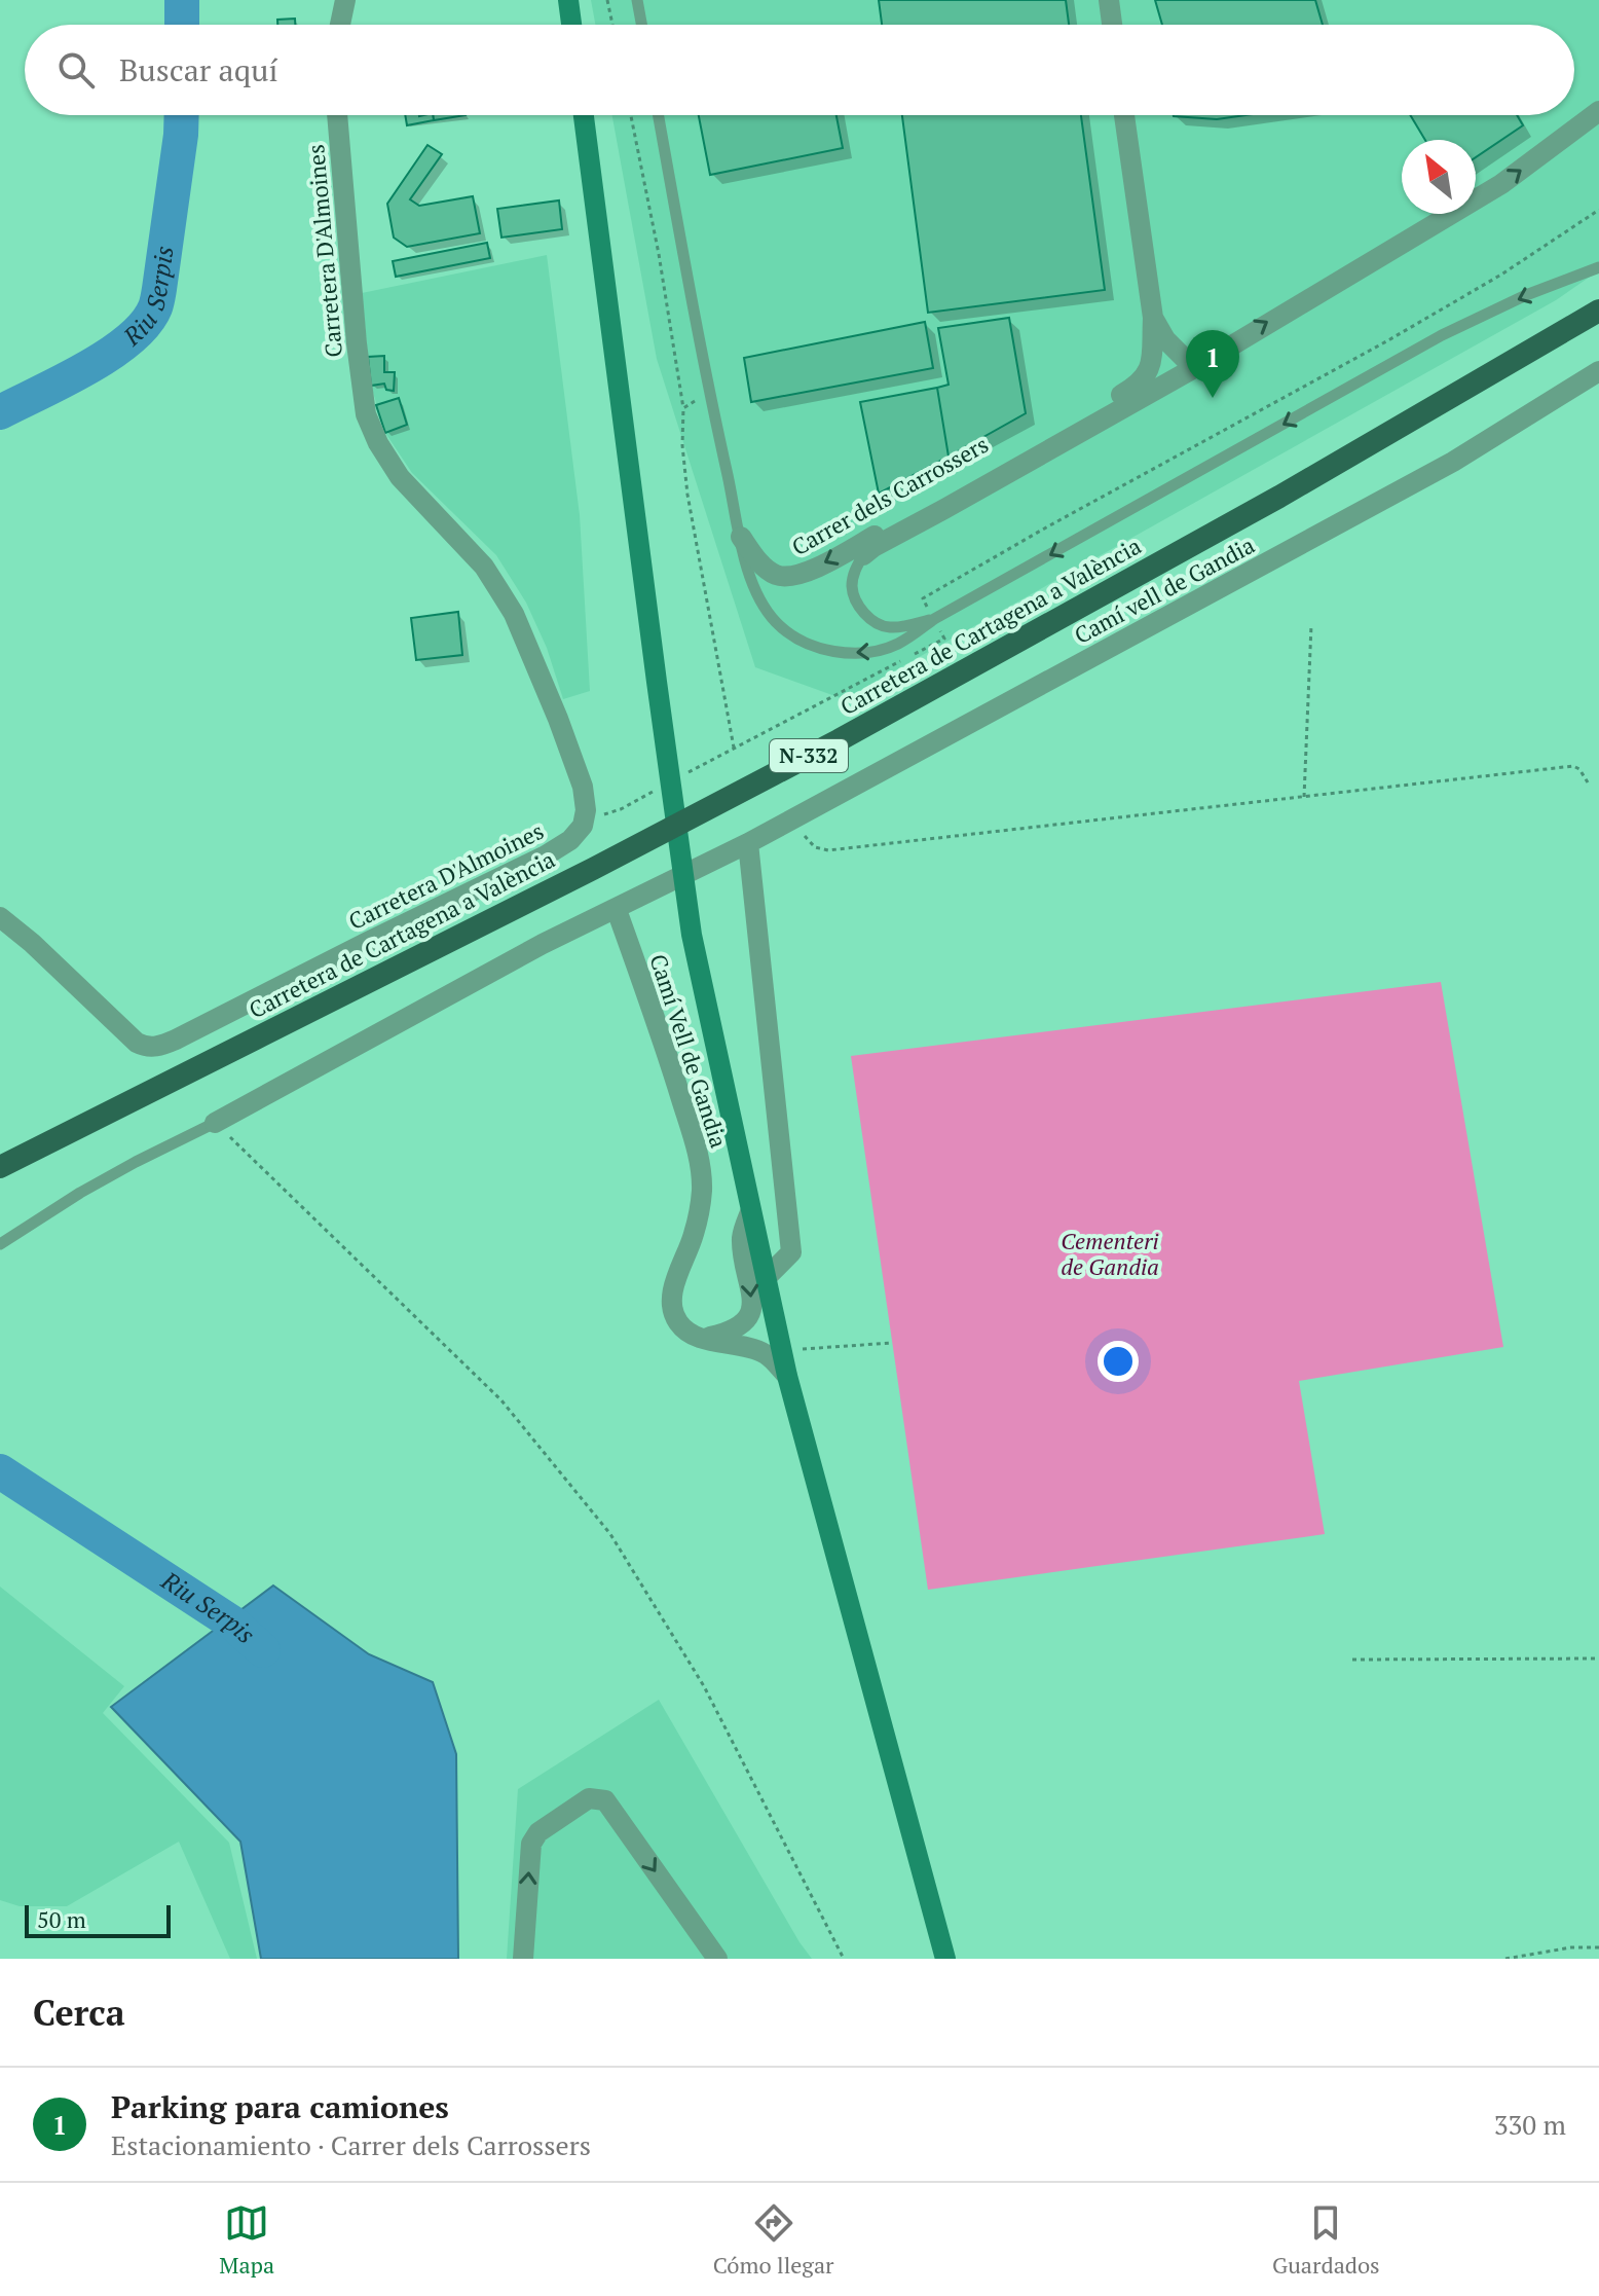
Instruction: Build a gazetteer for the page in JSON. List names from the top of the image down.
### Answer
{
  "streets": {
    "highway": ["Carretera de Cartagena a València", "N-332"],
    "street": [
      "Carretera D'Almoines",
      "Carrer dels Carrossers",
      "Camí vell de Gandia",
      "Camí Vell de Gandia"
    ]
  },
  "crossings": [
    ["Camí vell de Gandia", "Camí Vell de Gandia"]
  ],
  "water": ["Riu Serpis"],
  "parks": ["Cementeri de Gandia"],
  "scale_bar": "50 m",
  "north": "top left",
  "page": {
    "search": "Buscar aquí",
    "pins": "1",
    "scale": "50 m",
    "heading": "Cerca",
    "list": [
      {
        "mark": "1",
        "name": "Parking para camiones",
        "note": "Estacionamiento · Carrer dels Carrossers",
        "value": "330 m"
      }
    ],
    "nav": ["Mapa", "Cómo llegar", "Guardados"]
  }
}
